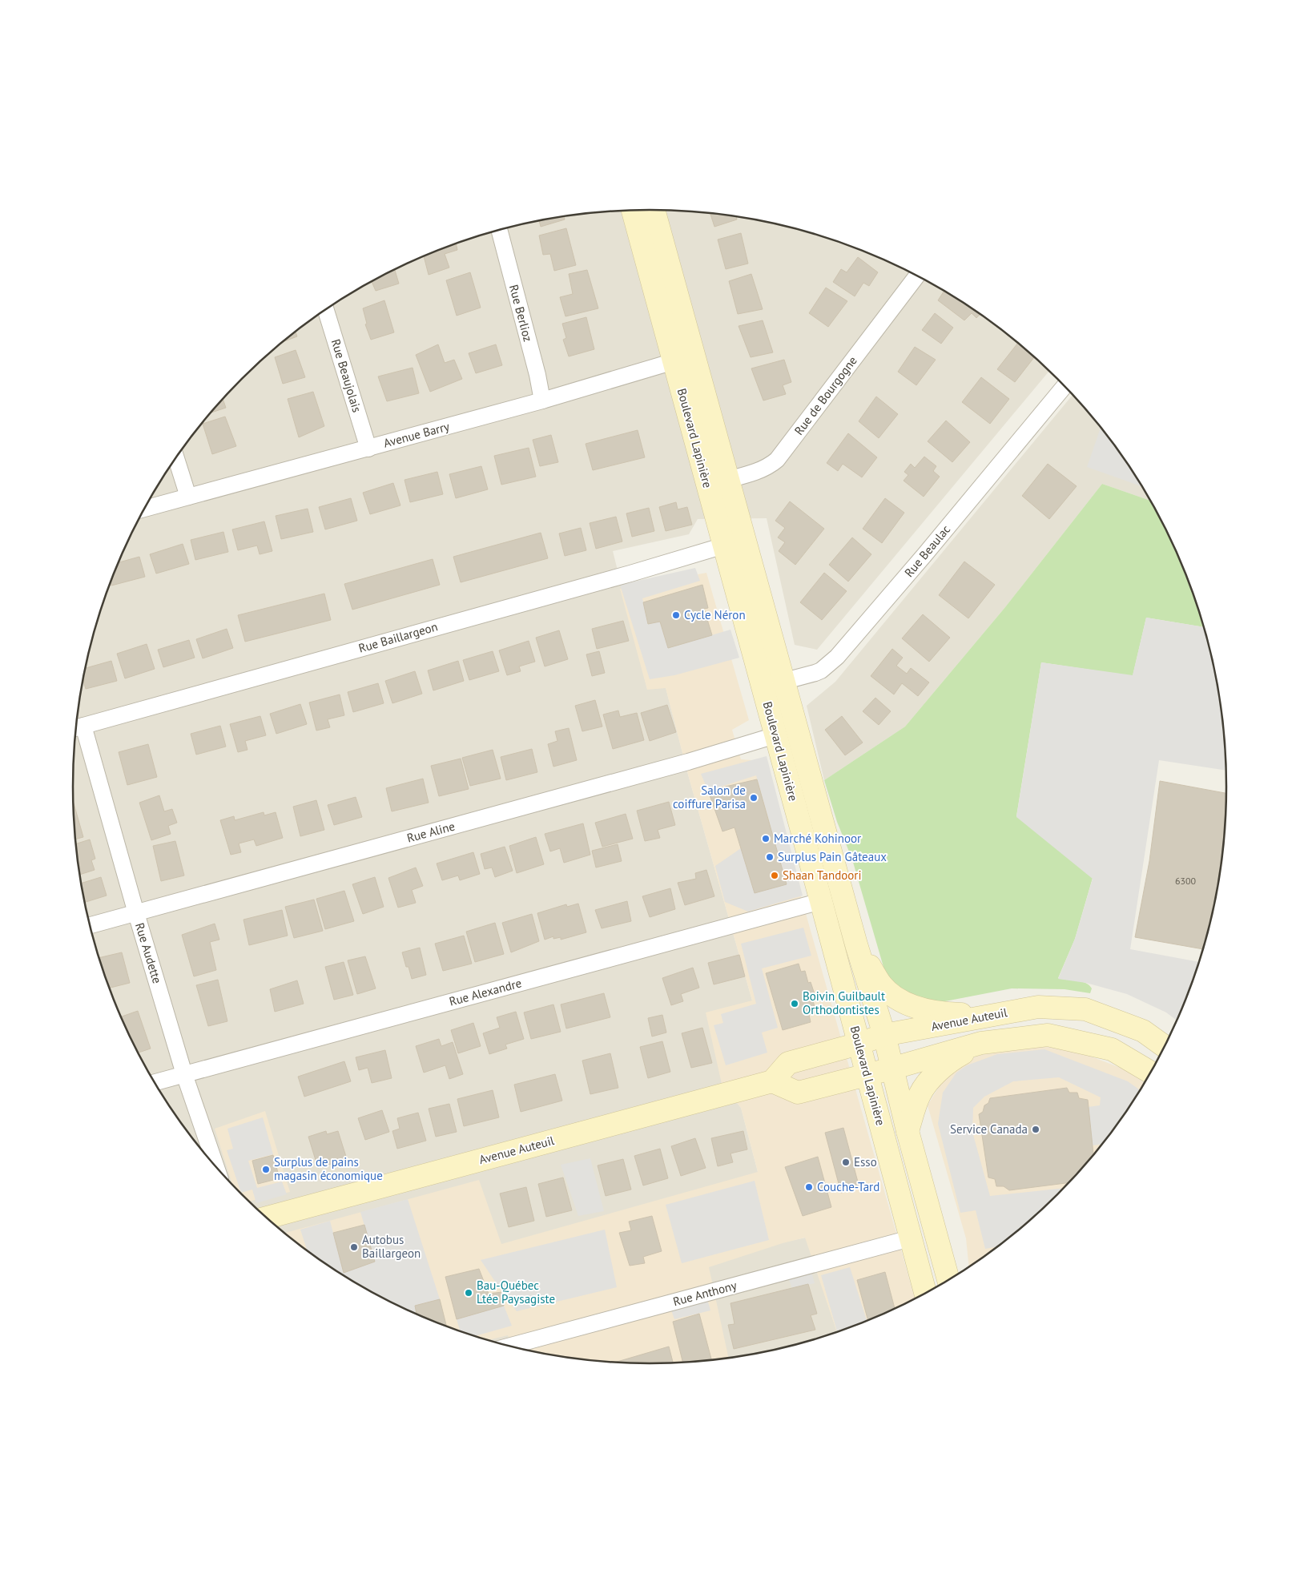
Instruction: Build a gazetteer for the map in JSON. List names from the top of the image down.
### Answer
{
  "streets": {
    "main road": ["Boulevard Lapinière", "Avenue Auteuil"],
    "street": [
      "Rue Berlioz",
      "Rue Beaujolais",
      "Rue de Bourgogne",
      "Avenue Barry",
      "Rue Beaulac",
      "Rue Baillargeon",
      "Rue Aline",
      "Rue Audette",
      "Rue Alexandre",
      "Rue Anthony"
    ]
  },
  "crossings": [
    ["Rue Berlioz", "Avenue Barry"],
    ["Rue Beaujolais", "Avenue Barry"],
    ["Rue de Bourgogne", "Boulevard Lapinière"],
    ["Avenue Barry", "Boulevard Lapinière"],
    ["Boulevard Lapinière", "Rue Beaulac"],
    ["Boulevard Lapinière", "Rue Baillargeon"],
    ["Boulevard Lapinière", "Rue Aline"],
    ["Boulevard Lapinière", "Rue Alexandre"],
    ["Boulevard Lapinière", "Avenue Auteuil"],
    ["Boulevard Lapinière", "Rue Anthony"],
    ["Rue Baillargeon", "Rue Audette"],
    ["Rue Aline", "Rue Audette"],
    ["Rue Audette", "Rue Alexandre"]
  ],
  "places": [
    "Cycle Néron",
    "Salon de coiffure Parisa",
    "Marché Kohinoor",
    "Surplus Pain Gâteaux",
    "Shaan Tandoori",
    "Boivin Guilbault Orthodontistes",
    "Service Canada",
    "Esso",
    "Surplus de pains magasin économique",
    "Couche-Tard",
    "Autobus Baillargeon",
    "Bau-Québec Ltée Paysagiste"
  ],
  "house_numbers": ["6300"]
}
